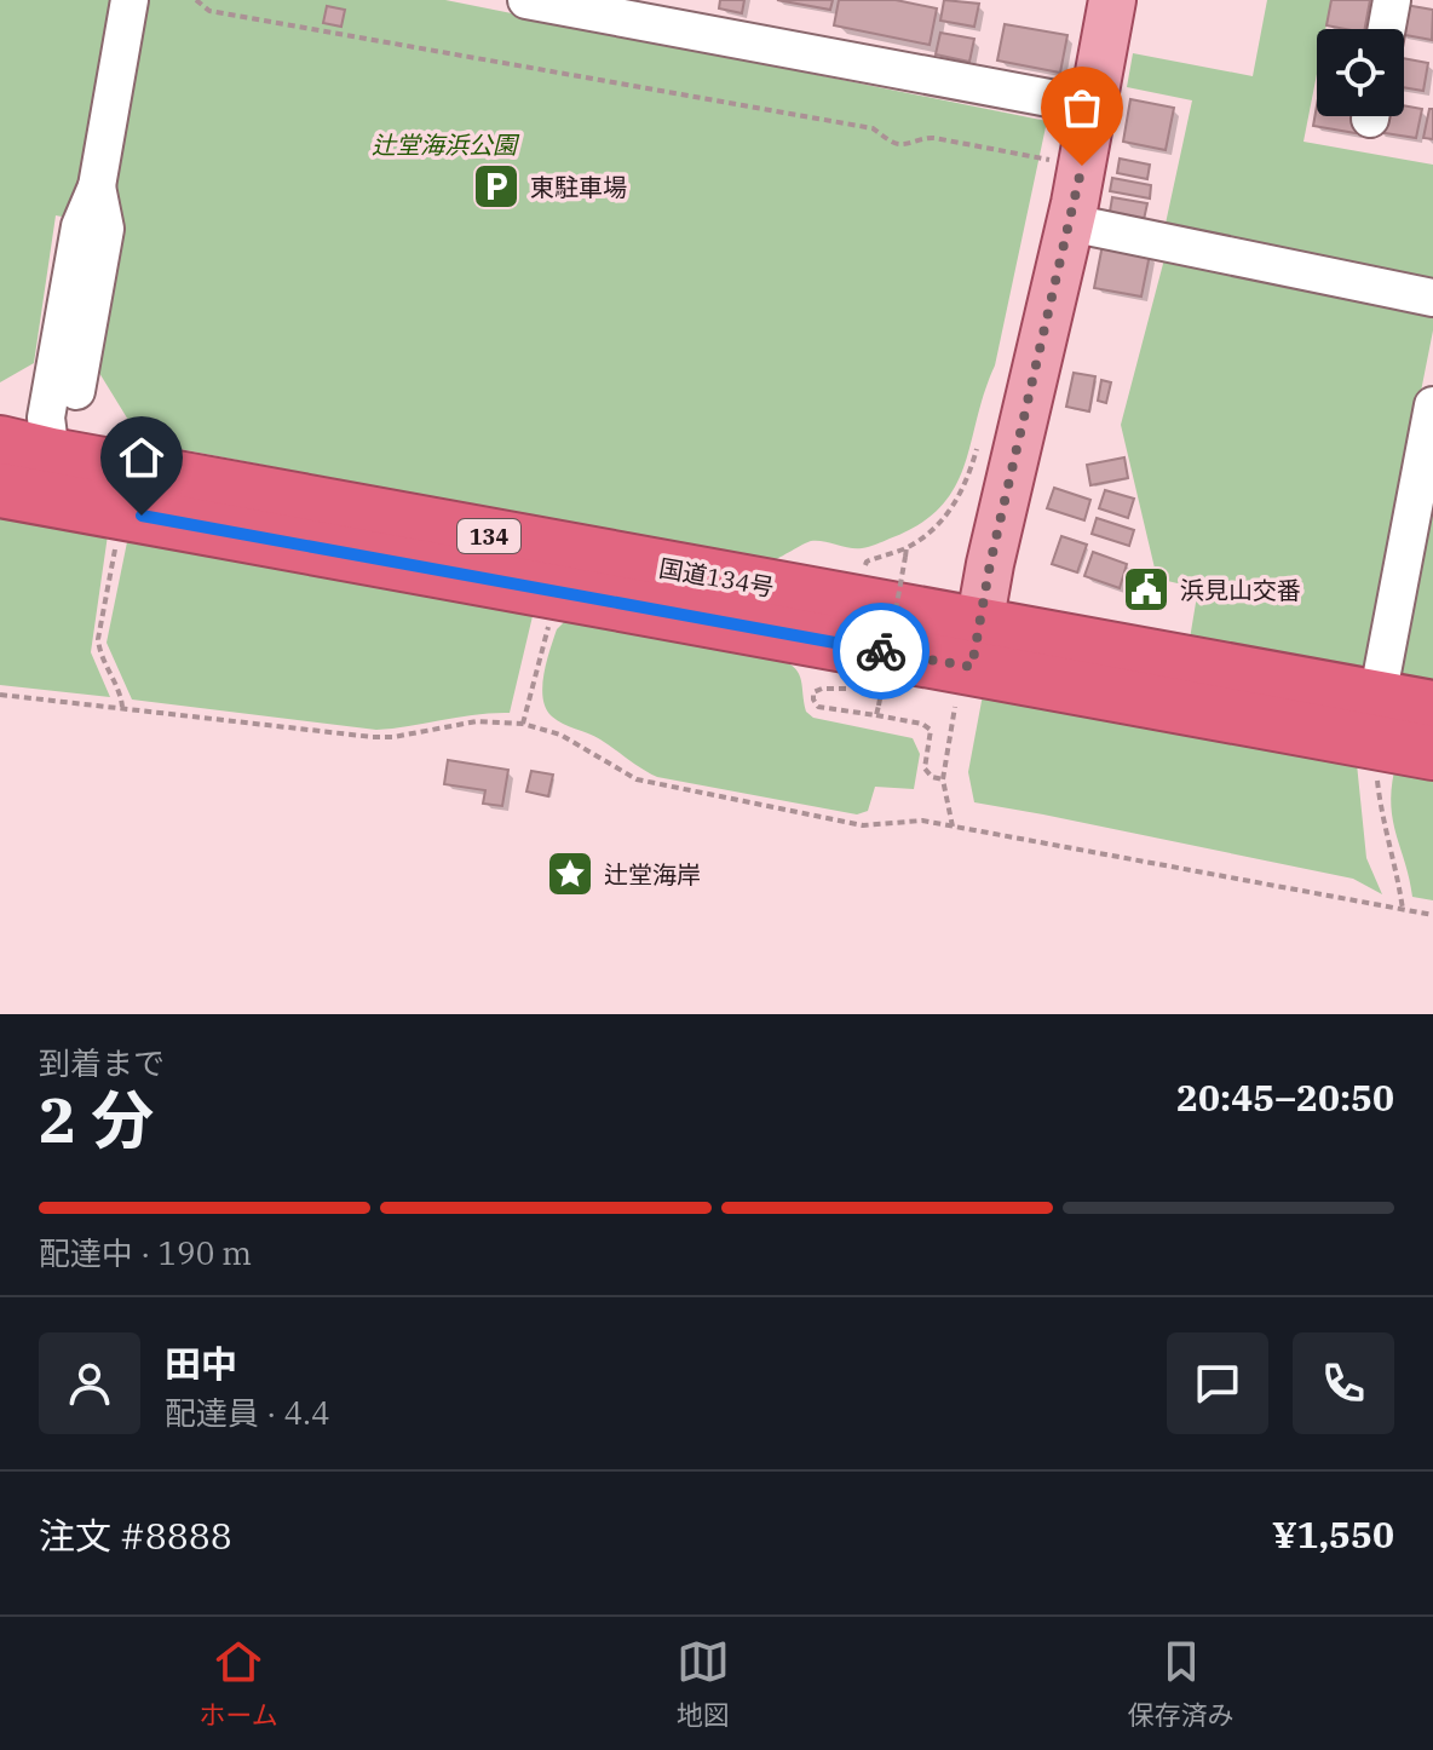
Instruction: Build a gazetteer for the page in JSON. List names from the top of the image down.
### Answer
{
  "streets": {
    "highway": ["134", "国道134号"]
  },
  "parks": ["辻堂海浜公園"],
  "places": {
    "parking": ["東駐車場"],
    "public building": ["浜見山交番"],
    "place": ["辻堂海岸"]
  },
  "page": {
    "heading": ["2 分", "到着まで", "20:45–20:50"],
    "panel": [
      "田中",
      "配達員 · 4.4",
      "注文 #8888",
      "¥1,550"
    ],
    "bar": "配達中 · 190 m",
    "tabs": ["ホーム", "地図", "保存済み"]
  }
}
